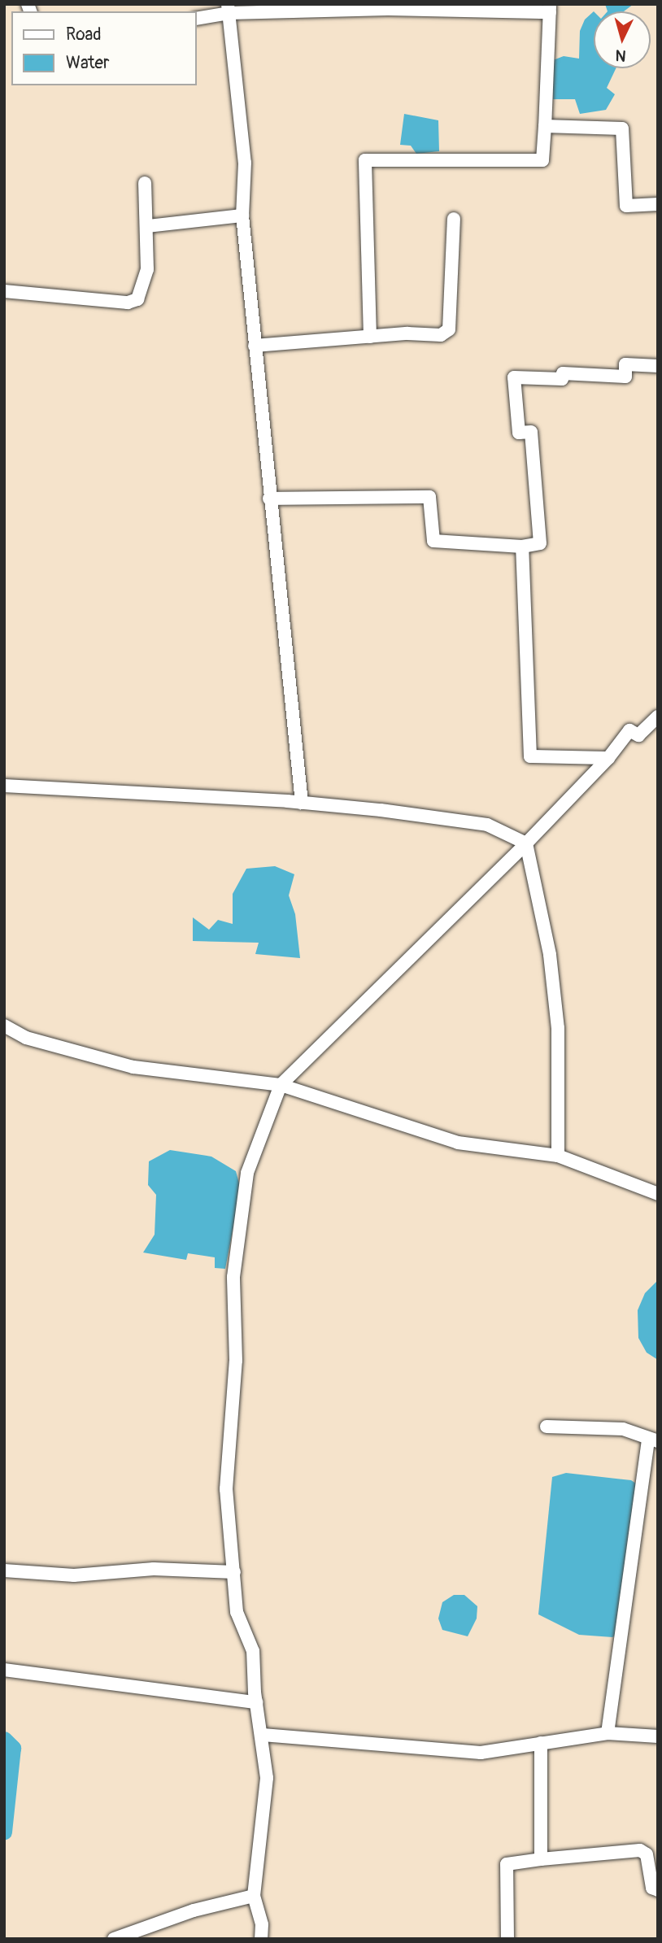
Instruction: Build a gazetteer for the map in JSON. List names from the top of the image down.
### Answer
{
  "legend": ["Road", "Water"],
  "north": "bottom"
}
